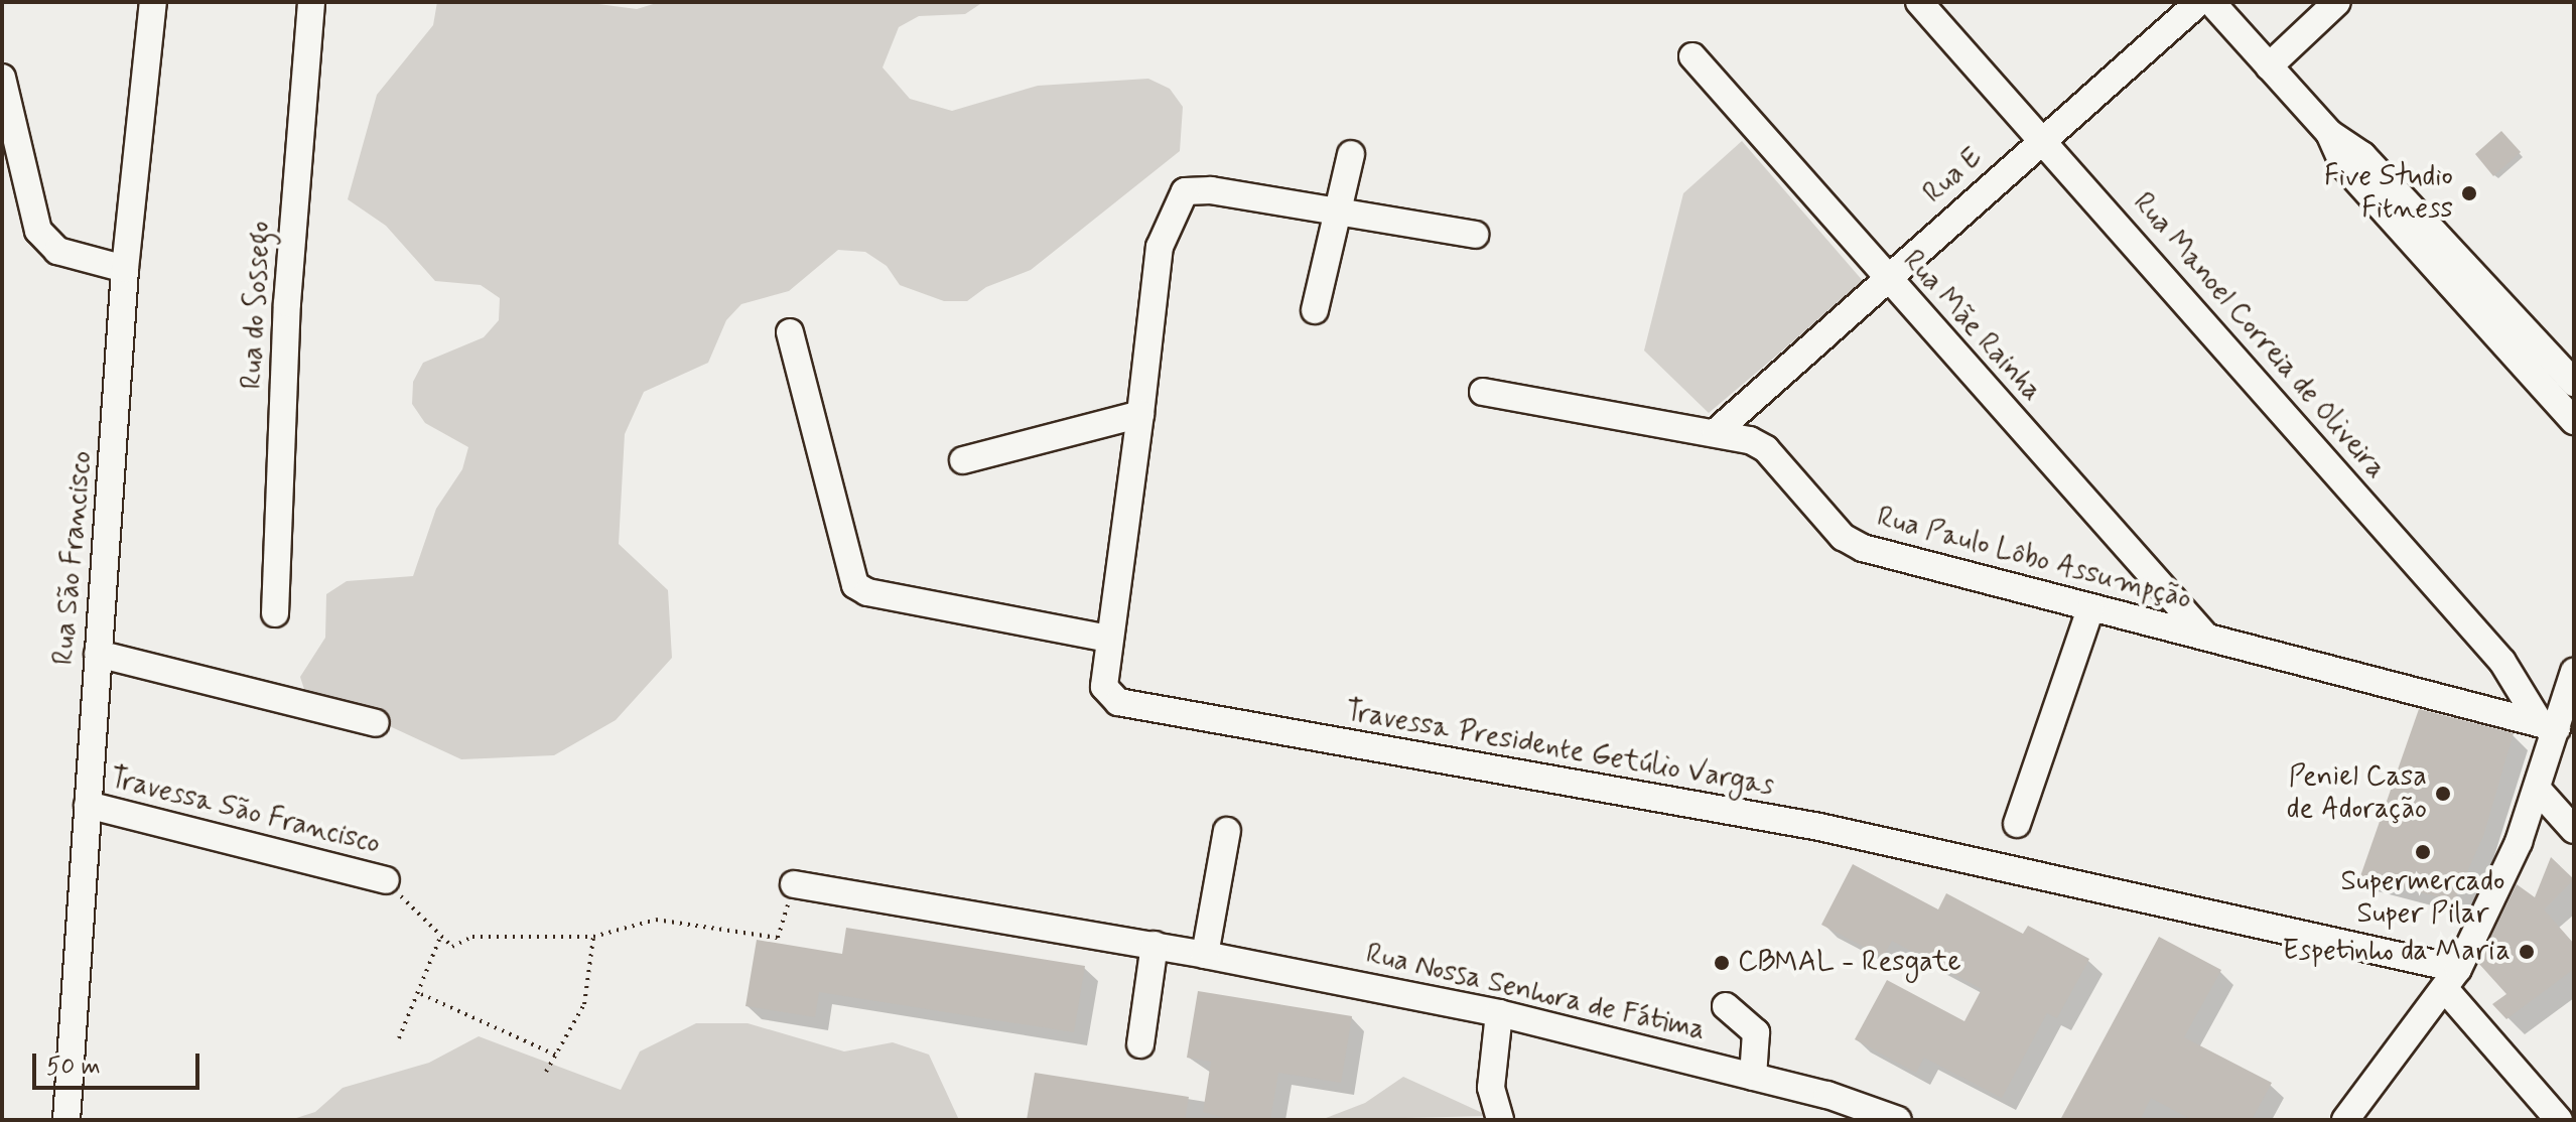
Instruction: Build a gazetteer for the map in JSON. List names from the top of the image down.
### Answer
{
  "streets": {
    "street": [
      "Rua E",
      "Rua do Sossego",
      "Rua Mãe Rainha",
      "Rua Manoel Correia de Oliveira",
      "Rua São Francisco",
      "Rua Paulo Lôbo Assumpção",
      "Travessa Presidente Getúlio Vargas",
      "Travessa São Francisco",
      "Rua Nossa Senhora de Fátima"
    ]
  },
  "crossings": [
    ["Rua E", "Rua Mãe Rainha"],
    ["Rua E", "Rua Manoel Correia de Oliveira"],
    ["Rua E", "Rua Paulo Lôbo Assumpção"],
    ["Rua Mãe Rainha", "Rua Paulo Lôbo Assumpção"],
    ["Rua Manoel Correia de Oliveira", "Rua Paulo Lôbo Assumpção"],
    ["Rua São Francisco", "Travessa São Francisco"]
  ],
  "places": [
    "Five Studio Fitness",
    "Peniel Casa de Adoração",
    "Supermercado Super Pilar",
    "Espetinho da Maria",
    "CBMAL - Resgate"
  ],
  "scale_bar": "50 m"
}
